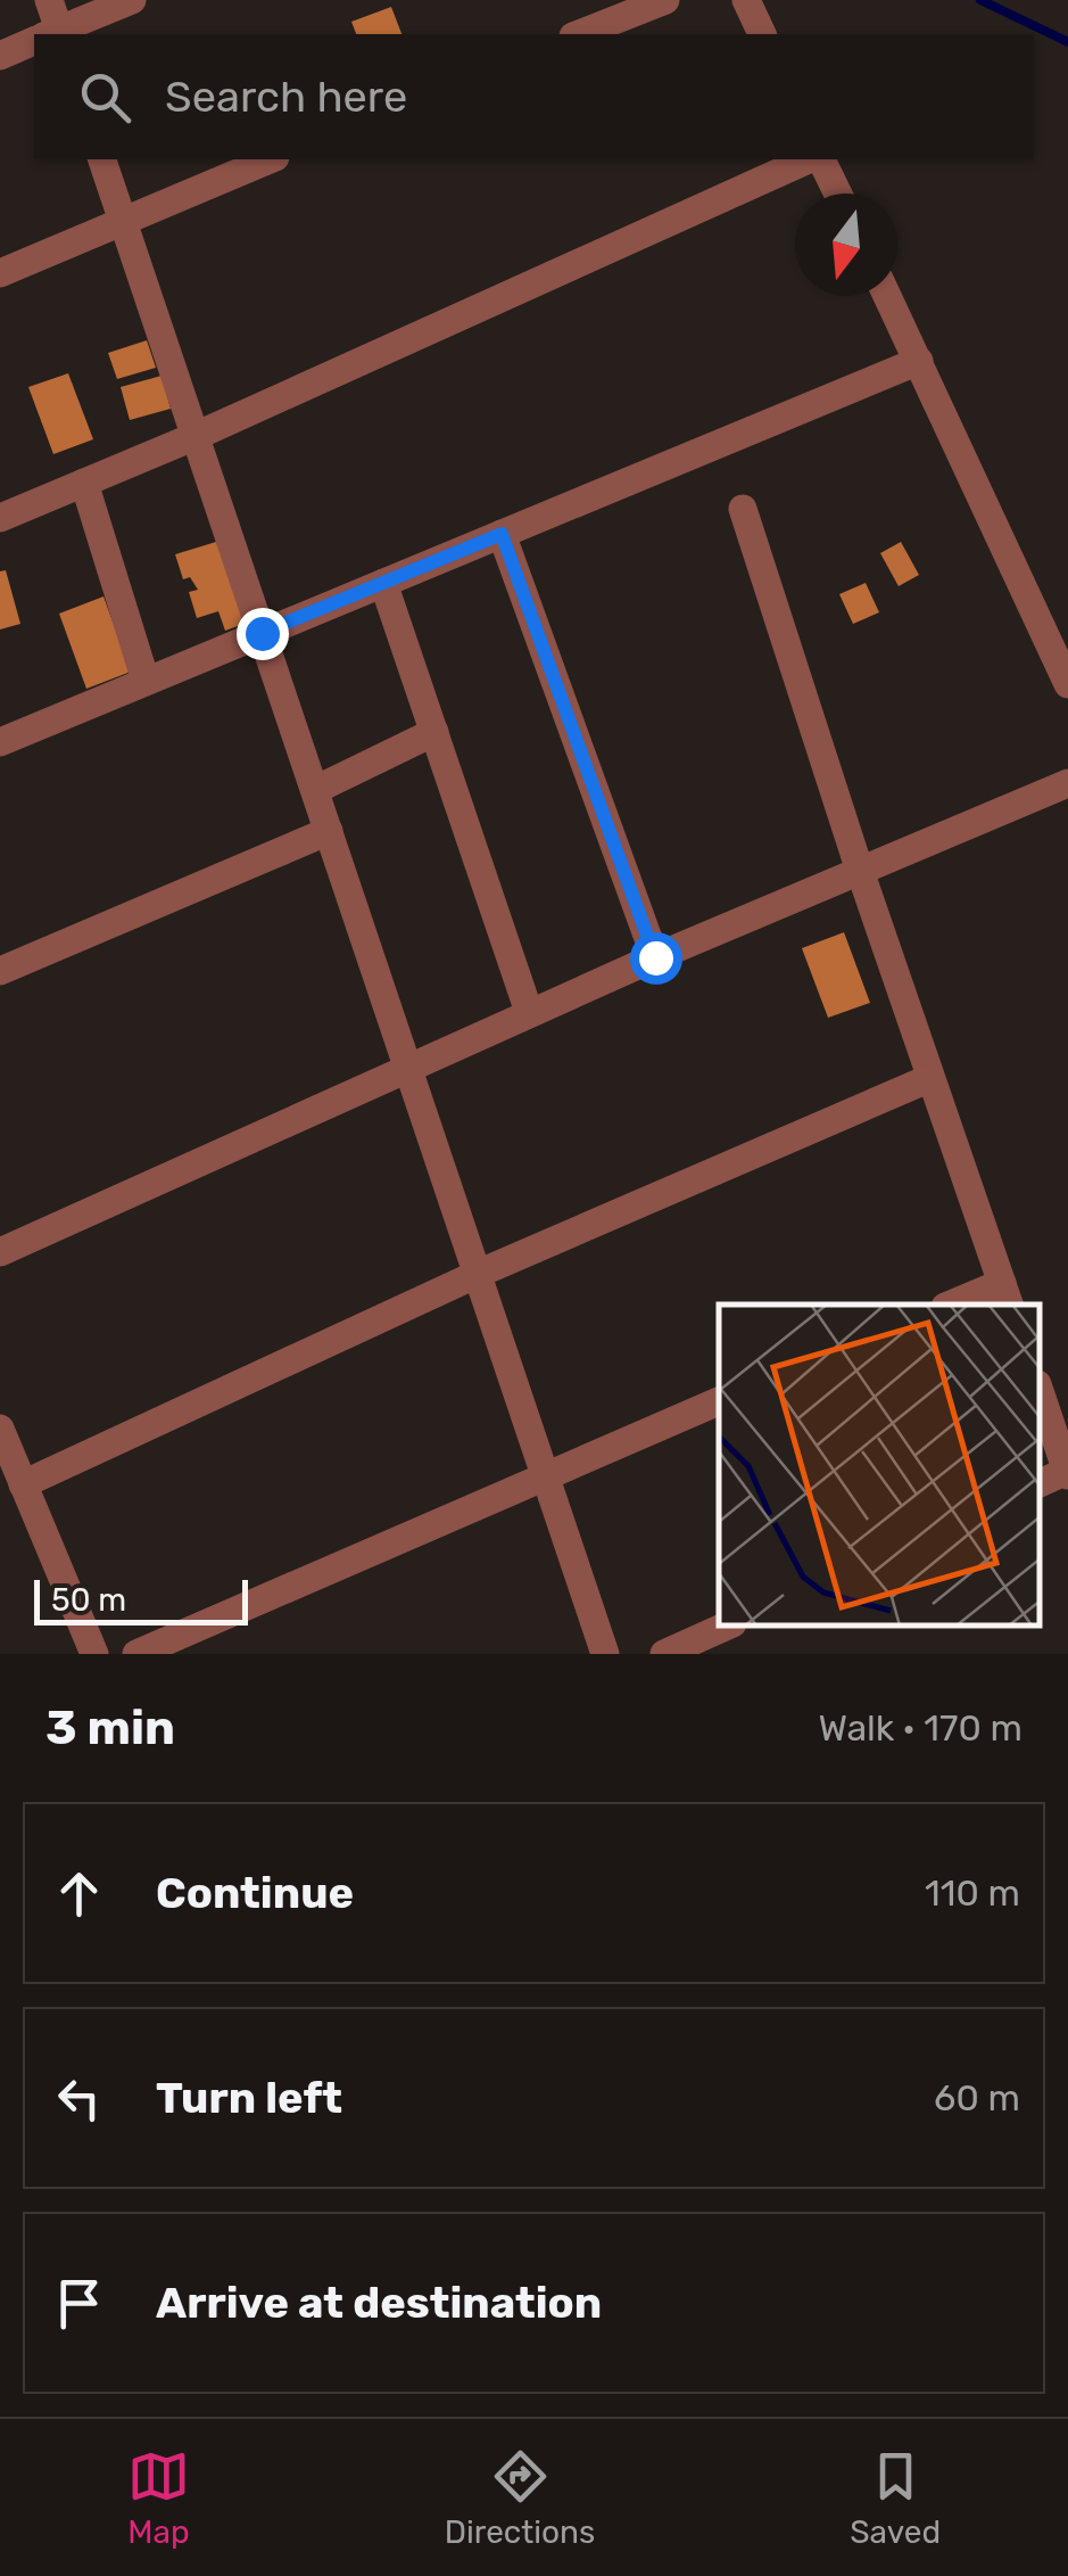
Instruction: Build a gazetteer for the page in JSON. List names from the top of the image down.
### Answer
{
  "scale_bar": "50 m",
  "north": "bottom",
  "page": {
    "search": "Search here",
    "scale": "50 m",
    "heading": ["3 min", "Walk · 170 m"],
    "list": [
      ["Continue", "110 m"],
      ["Turn left", "60 m"],
      "Arrive at destination"
    ],
    "nav": ["Map", "Directions", "Saved"]
  }
}
